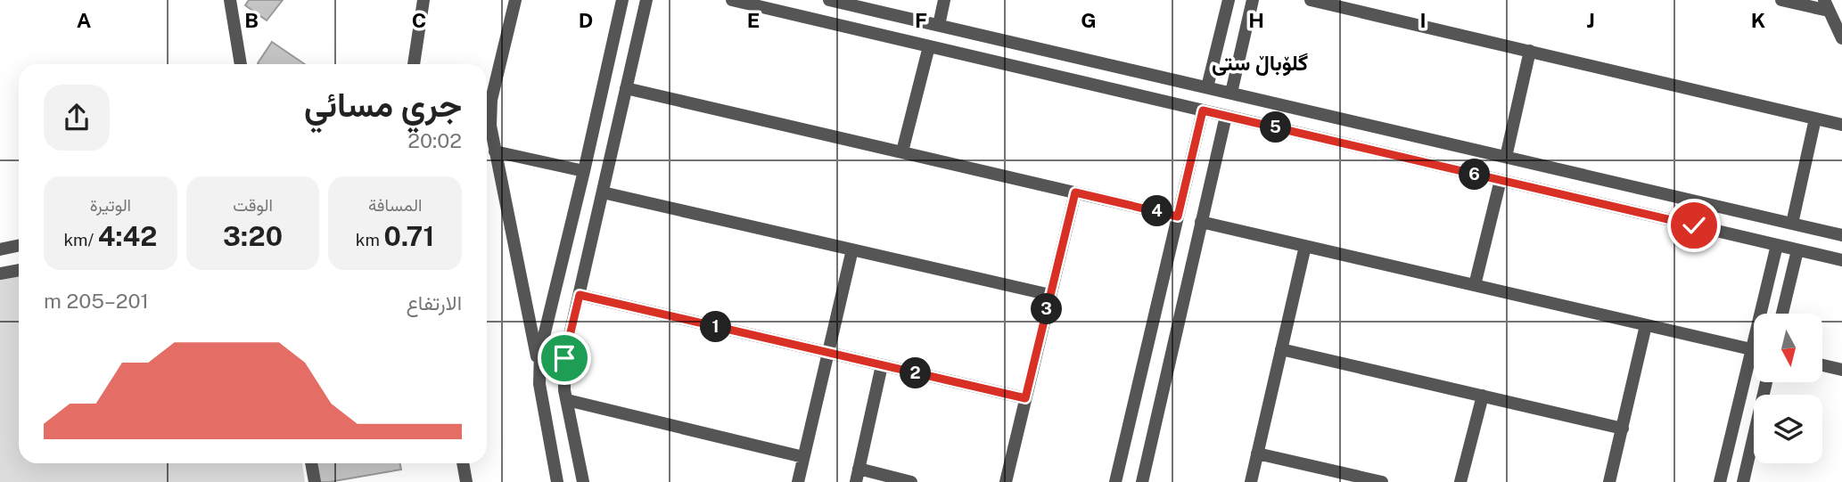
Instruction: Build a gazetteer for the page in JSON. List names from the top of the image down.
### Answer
{
  "districts": ["گلۆباڵ ستی"],
  "north": "bottom",
  "page": {
    "heading": ["جري مسائي", "20:02"],
    "pins": [
      "5",
      "6",
      "4",
      "3",
      "1",
      "2"
    ],
    "stats": [
      ["المسافة", "0.71 km"],
      ["الوقت", "3:20"],
      ["الوتيرة", "4:42 /km"]
    ],
    "chart": ["الارتفاع", "201–205 m"]
  },
  "grid": {
    "columns": [
      "A",
      "B",
      "C",
      "D",
      "E",
      "F",
      "G",
      "H",
      "I",
      "J",
      "K"
    ]
  }
}
